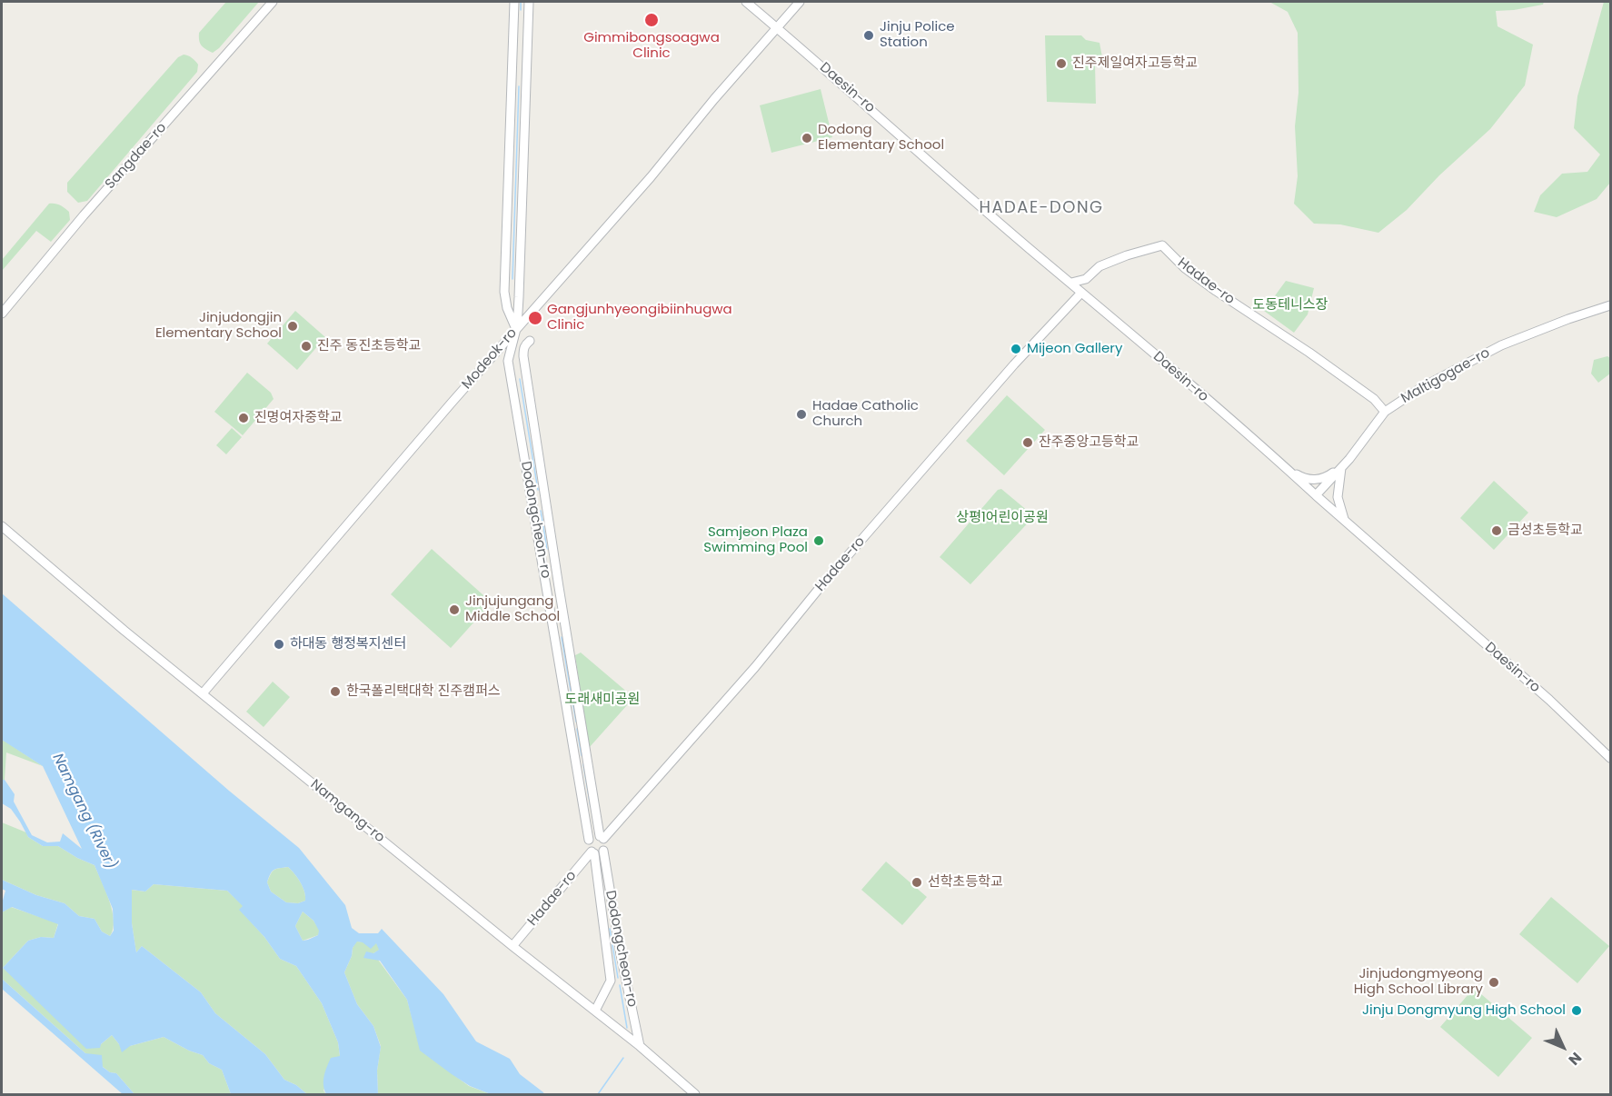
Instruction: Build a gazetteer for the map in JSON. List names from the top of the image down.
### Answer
{
  "streets": {
    "street": [
      "Daesin-ro",
      "Sangdae-ro",
      "Hadae-ro",
      "Modeok-ro",
      "Maltigogae-ro",
      "Dodongcheon-ro",
      "Namgang-ro"
    ]
  },
  "crossings": [
    ["Daesin-ro", "Hadae-ro"],
    ["Daesin-ro", "Modeok-ro"],
    ["Daesin-ro", "Maltigogae-ro"],
    ["Hadae-ro", "Maltigogae-ro"],
    ["Hadae-ro", "Dodongcheon-ro"],
    ["Hadae-ro", "Namgang-ro"],
    ["Modeok-ro", "Dodongcheon-ro"],
    ["Modeok-ro", "Namgang-ro"],
    ["Dodongcheon-ro", "Namgang-ro"]
  ],
  "districts": ["HADAE-DONG"],
  "water": ["Namgang (River)"],
  "parks": ["도동테니스장", "상평1어린이공원", "도래새미공원"],
  "places": [
    "Gimmibongsoagwa Clinic",
    "Jinju Police Station",
    "진주제일여자고등학교",
    "Dodong Elementary School",
    "Gangjunhyeongibiinhugwa Clinic",
    "Jinjudongjin Elementary School",
    "진주 동진초등학교",
    "Mijeon Gallery",
    "Hadae Catholic Church",
    "진명여자중학교",
    "잔주중앙고등학교",
    "금성초등학교",
    "Samjeon Plaza Swimming Pool",
    "Jinjujungang Middle School",
    "하대동 행정복지센터",
    "한국폴리택대학 진주캠퍼스",
    "선학초등학교",
    "Jinjudongmyeong High School Library",
    "Jinju Dongmyung High School"
  ],
  "north": "bottom right"
}
